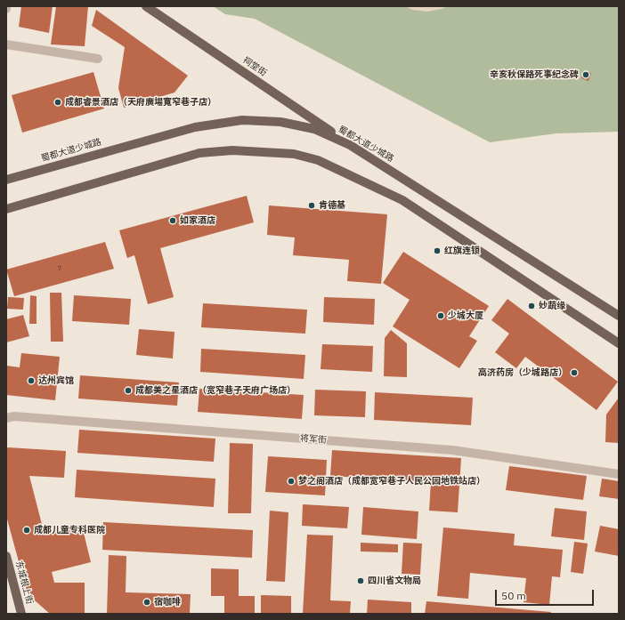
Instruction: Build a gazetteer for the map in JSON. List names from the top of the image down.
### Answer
{
  "streets": {
    "main road": ["祠堂街", "蜀都大道少城路", "东城根上街"],
    "street": ["将军街"]
  },
  "crossings": [
    ["祠堂街", "蜀都大道少城路"]
  ],
  "places": [
    "辛亥秋保路死事纪念碑",
    "成都睿景酒店（天府廣場寬窄巷子店）",
    "肯德基",
    "如家酒店",
    "红旗连锁",
    "妙蔬缘",
    "少城大厦",
    "高济药房（少城路店）",
    "达州宾馆",
    "成都美之星酒店（宽窄巷子天府广场店）",
    "梦之阁酒店（成都宽窄巷子人民公园地铁站店）",
    "成都儿童专科医院",
    "四川省文物局",
    "宿咖啡"
  ],
  "house_numbers": ["7"],
  "scale_bar": "50 m"
}
